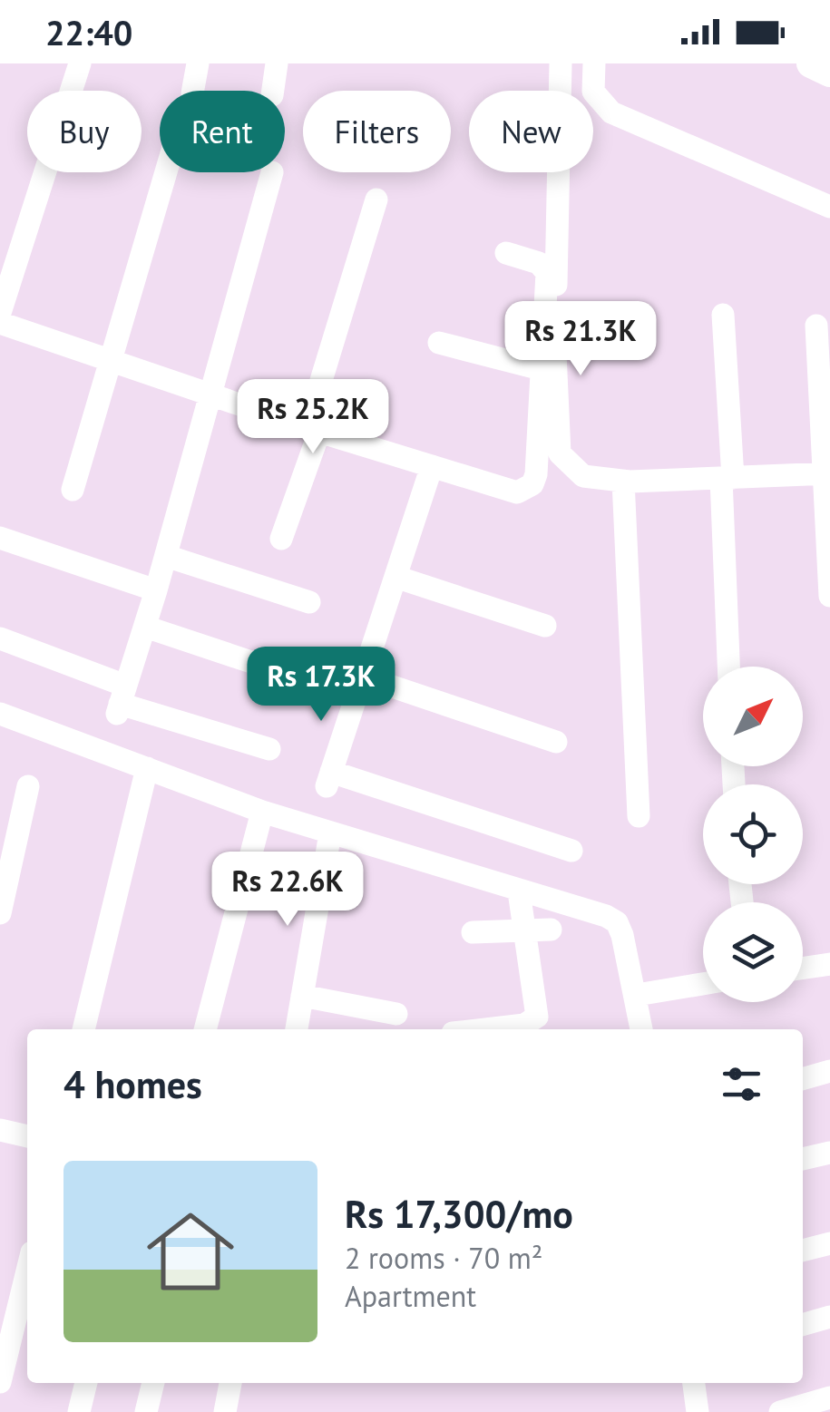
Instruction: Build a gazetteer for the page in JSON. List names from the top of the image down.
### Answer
{
  "north": "top right",
  "page": {
    "status": "22:40",
    "chip": [
      "Buy",
      "Rent",
      "Filters",
      "New"
    ],
    "price": [
      "Rs 21.3K",
      "Rs 25.2K",
      "Rs 17.3K",
      "Rs 22.6K"
    ],
    "heading": "4 homes",
    "list": [
      {
        "name": "Rs 17,300/mo",
        "note": "2 rooms · 70 m² · Apartment"
      }
    ]
  }
}
